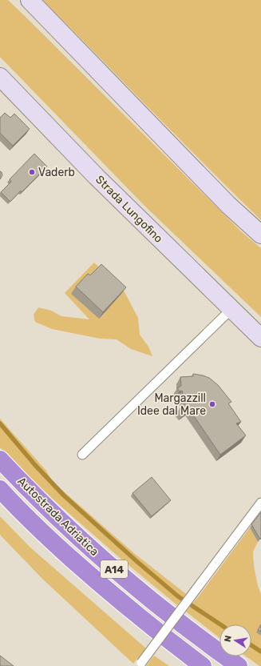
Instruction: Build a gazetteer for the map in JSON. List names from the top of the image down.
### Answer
{
  "streets": {
    "highway": ["Autostrada Adriatica", "A14"],
    "main road": ["Strada Lungofino"]
  },
  "places": ["Vaderb", "Margazzill Idee dal Mare"],
  "north": "left"
}
